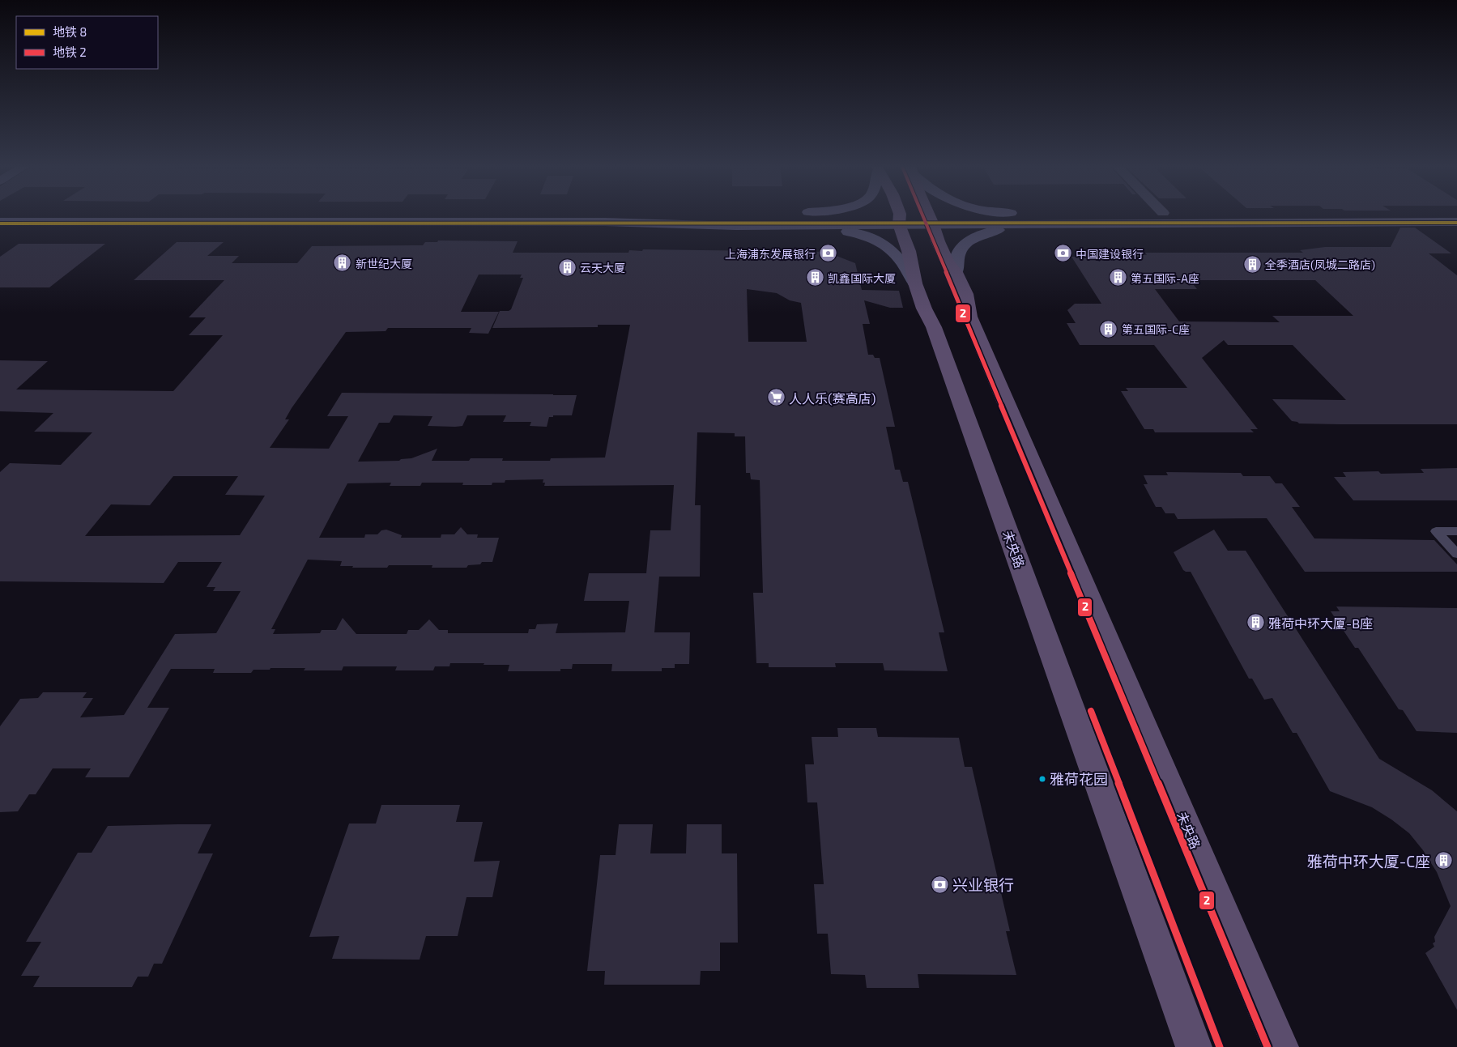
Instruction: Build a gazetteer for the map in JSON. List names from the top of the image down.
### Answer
{
  "streets": {
    "main road": ["未央路"]
  },
  "places": {
    "bank": ["上海浦东发展银行", "中国建设银行", "兴业银行"],
    "building": [
      "新世纪大厦",
      "全季酒店(凤城二路店)",
      "云天大厦",
      "凯鑫国际大厦",
      "第五国际-A座",
      "第五国际-C座",
      "雅荷中环大厦-B座",
      "雅荷中环大厦-C座"
    ],
    "supermarket": ["人人乐(赛高店)"],
    "other": ["雅荷花园"]
  },
  "lines": ["metro line 2", "metro line 8"],
  "legend": ["地铁 8", "地铁 2"]
}
